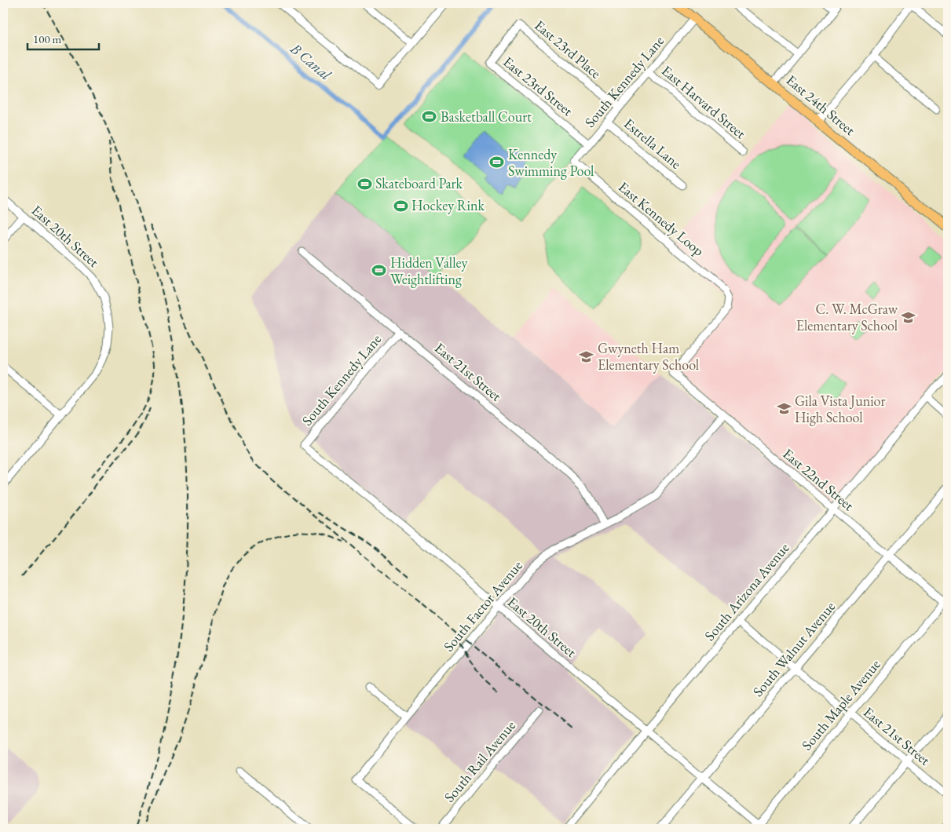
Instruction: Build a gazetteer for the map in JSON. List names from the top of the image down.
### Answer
{
  "streets": {
    "main road": ["East 24th Street"],
    "street": [
      "East 23rd Place",
      "South Kennedy Lane",
      "East 23rd Street",
      "East Harvard Street",
      "Estrella Lane",
      "East Kennedy Loop",
      "East 20th Street",
      "East 21st Street",
      "East 22nd Street",
      "South Arizona Avenue",
      "South Factor Avenue",
      "South Walnut Avenue",
      "South Maple Avenue",
      "South Rail Avenue"
    ]
  },
  "crossings": [
    ["East 23rd Place", "South Kennedy Lane"],
    ["East 23rd Place", "East 23rd Street"],
    ["South Kennedy Lane", "East 23rd Street"],
    ["South Kennedy Lane", "East Harvard Street"],
    ["South Kennedy Lane", "East 24th Street"],
    ["South Kennedy Lane", "Estrella Lane"],
    ["South Kennedy Lane", "East Kennedy Loop"],
    ["South Kennedy Lane", "East 20th Street"],
    ["South Kennedy Lane", "East 21st Street"],
    ["East Kennedy Loop", "East 22nd Street"],
    ["East 20th Street", "South Arizona Avenue"],
    ["East 20th Street", "South Factor Avenue"],
    ["East 20th Street", "South Walnut Avenue"],
    ["East 20th Street", "South Maple Avenue"],
    ["East 21st Street", "South Arizona Avenue"],
    ["East 21st Street", "South Factor Avenue"],
    ["East 21st Street", "South Walnut Avenue"],
    ["East 21st Street", "South Maple Avenue"],
    ["East 22nd Street", "South Arizona Avenue"],
    ["East 22nd Street", "South Factor Avenue"],
    ["East 22nd Street", "South Walnut Avenue"],
    ["East 22nd Street", "South Maple Avenue"]
  ],
  "water": ["B Canal"],
  "places": {
    "sports": [
      "Basketball Court",
      "Kennedy Swimming Pool",
      "Skateboard Park",
      "Hockey Rink",
      "Hidden Valley Weightlifting"
    ],
    "school or university": ["C. W. McGraw Elementary School", "Gwyneth Ham Elementary School", "Gila Vista Junior High School"]
  },
  "scale_bar": "100 m"
}
